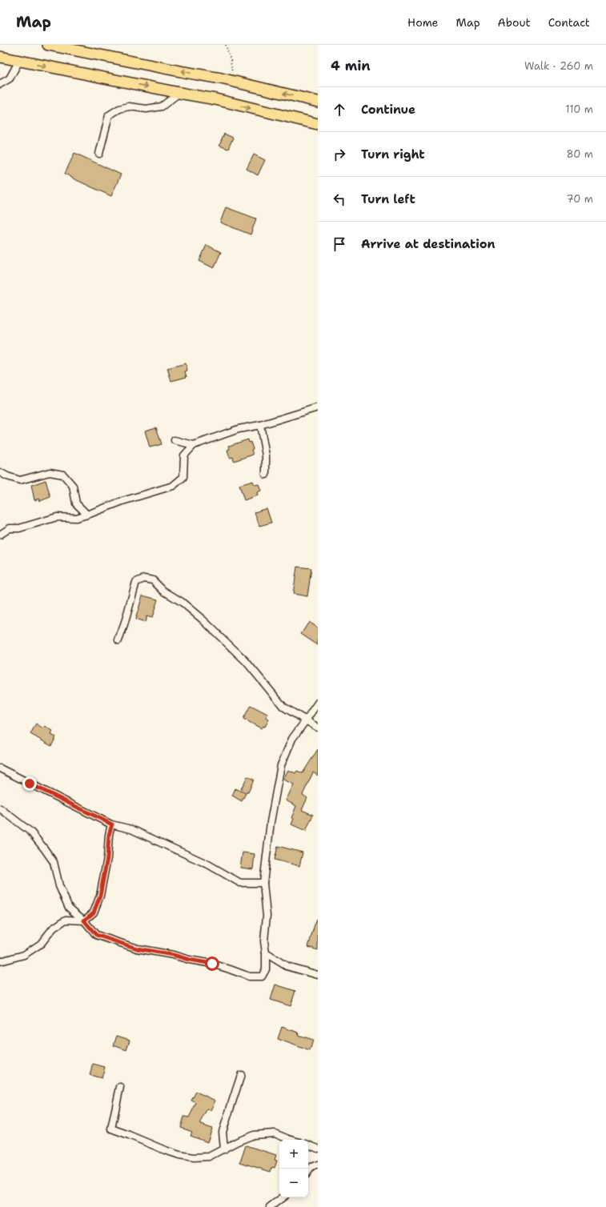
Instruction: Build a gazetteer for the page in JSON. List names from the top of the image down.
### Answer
{
  "page": {
    "header": "Map",
    "nav": [
      "Home",
      "Map",
      "About",
      "Contact"
    ],
    "heading": ["4 min", "Walk · 260 m"],
    "list": [
      ["Continue", "110 m"],
      ["Turn right", "80 m"],
      ["Turn left", "70 m"],
      "Arrive at destination"
    ],
    "map_buttons": ["+", "−"]
  }
}
